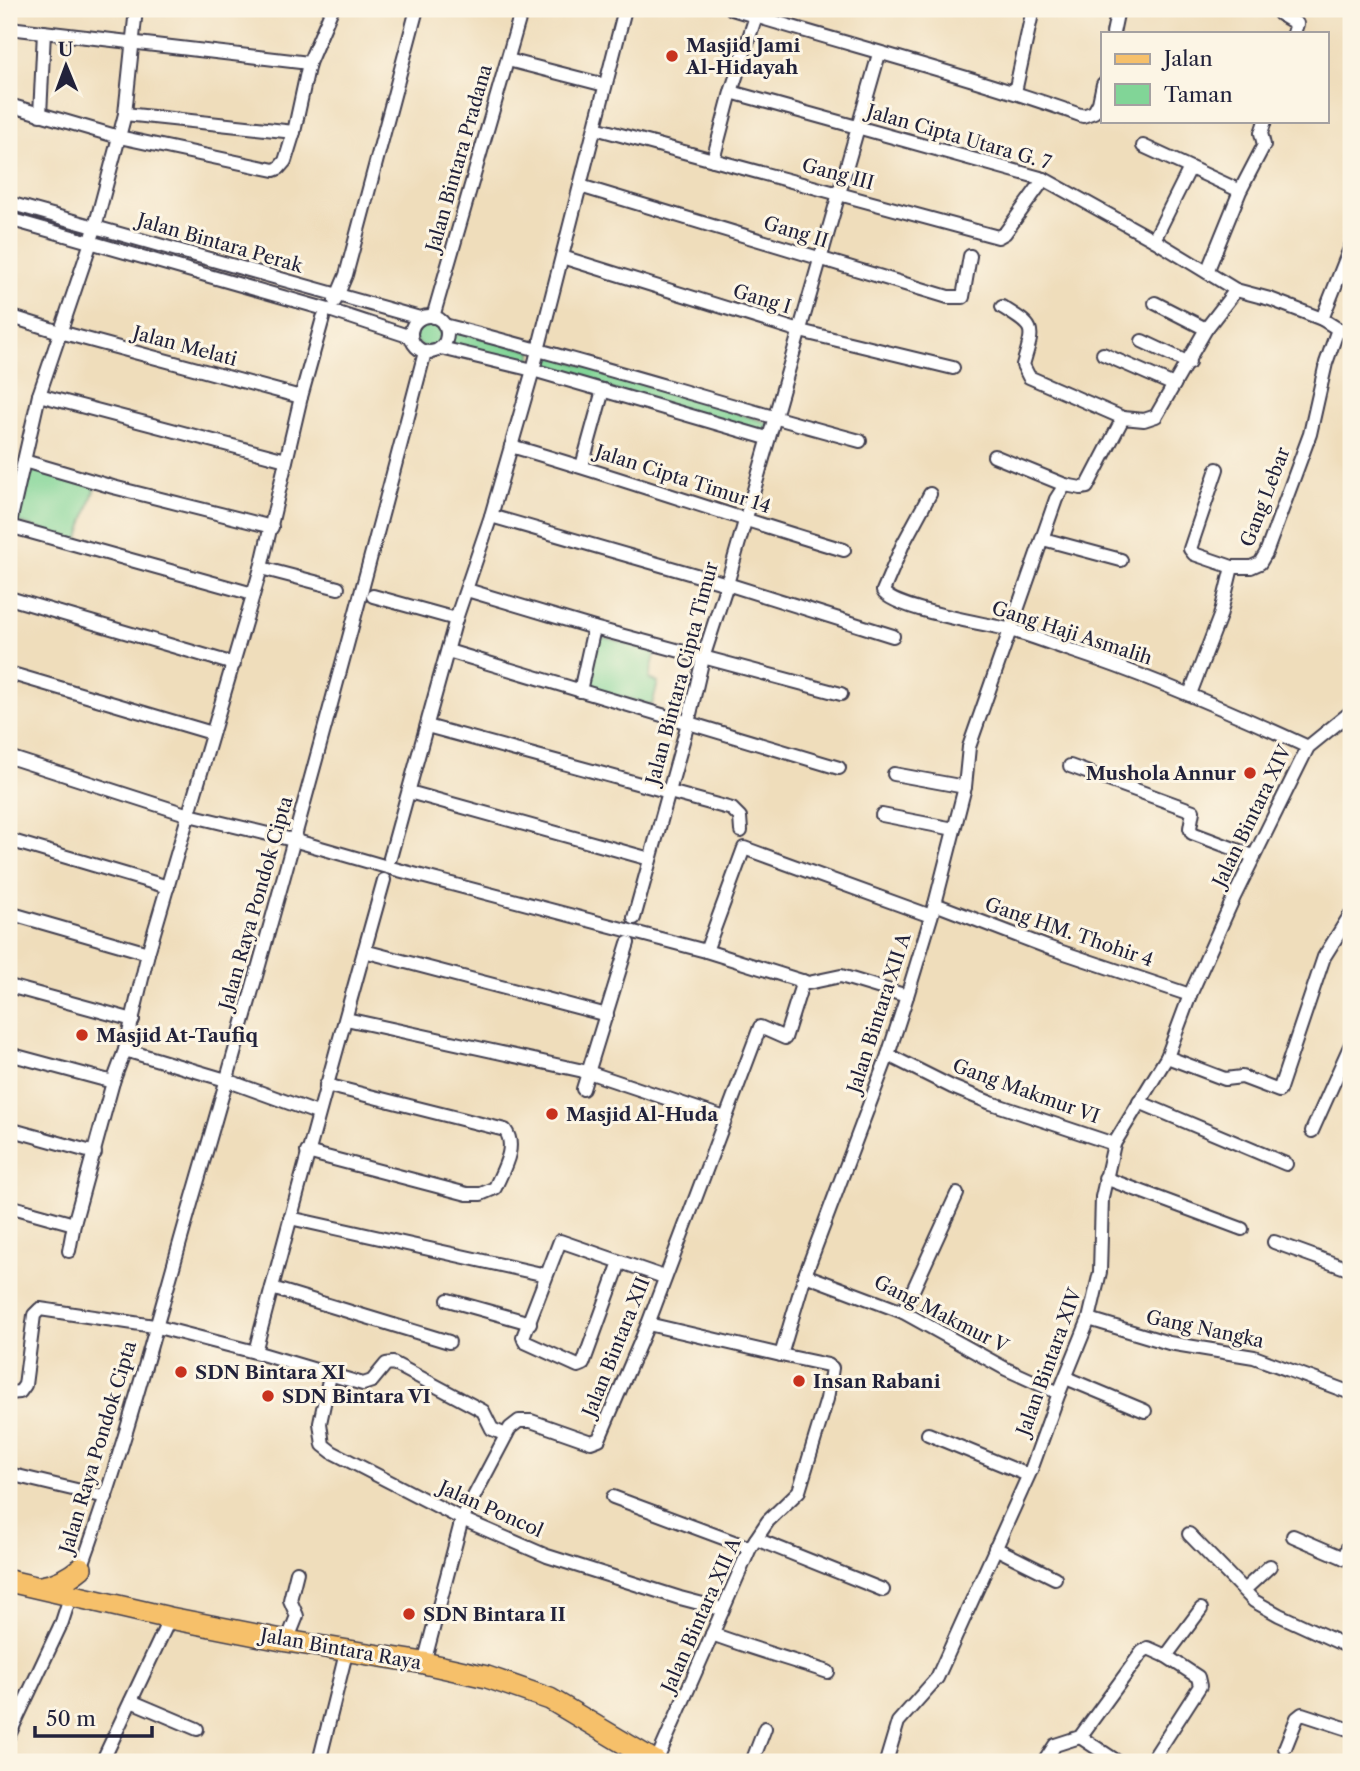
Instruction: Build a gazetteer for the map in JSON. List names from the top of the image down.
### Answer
{
  "streets": {
    "main road": ["Jalan Bintara Raya"],
    "street": [
      "Jalan Cipta Utara G. 7",
      "Jalan Bintara Pradana",
      "Gang III",
      "Gang II",
      "Jalan Bintara Perak",
      "Gang I",
      "Jalan Melati",
      "Jalan Cipta Timur 14",
      "Gang Lebar",
      "Gang Haji Asmalih",
      "Jalan Bintara Cipta Timur",
      "Jalan Bintara XIV",
      "Jalan Raya Pondok Cipta",
      "Gang HM. Thohir 4",
      "Jalan Bintara XII A",
      "Gang Makmur VI",
      "Gang Makmur V",
      "Gang Nangka",
      "Jalan Bintara XII",
      "Jalan Poncol"
    ]
  },
  "crossings": [
    ["Jalan Cipta Utara G. 7", "Gang III"],
    ["Jalan Cipta Utara G. 7", "Gang Lebar"],
    ["Jalan Cipta Utara G. 7", "Jalan Bintara Cipta Timur"],
    ["Jalan Bintara Pradana", "Jalan Bintara Perak"],
    ["Jalan Bintara Pradana", "Jalan Raya Pondok Cipta"],
    ["Gang III", "Jalan Bintara Cipta Timur"],
    ["Gang II", "Jalan Bintara Cipta Timur"],
    ["Jalan Bintara Perak", "Jalan Bintara Cipta Timur"],
    ["Jalan Bintara Perak", "Jalan Raya Pondok Cipta"],
    ["Gang I", "Jalan Bintara Cipta Timur"],
    ["Jalan Cipta Timur 14", "Jalan Bintara Cipta Timur"],
    ["Gang Lebar", "Gang Haji Asmalih"],
    ["Gang Haji Asmalih", "Jalan Bintara XIV"],
    ["Gang Haji Asmalih", "Jalan Bintara XII A"],
    ["Jalan Bintara XIV", "Gang HM. Thohir 4"],
    ["Jalan Bintara XIV", "Gang Makmur VI"],
    ["Jalan Bintara XIV", "Gang Makmur V"],
    ["Jalan Bintara XIV", "Gang Nangka"],
    ["Jalan Raya Pondok Cipta", "Jalan Bintara Raya"],
    ["Gang HM. Thohir 4", "Jalan Bintara XII A"],
    ["Jalan Bintara XII A", "Gang Makmur VI"],
    ["Jalan Bintara XII A", "Gang Makmur V"],
    ["Jalan Bintara XII A", "Jalan Poncol"],
    ["Jalan Bintara XII A", "Jalan Bintara Raya"]
  ],
  "places": [
    "Masjid Jami Al-Hidayah",
    "Mushola Annur",
    "Masjid At-Taufiq",
    "Masjid Al-Huda",
    "SDN Bintara XI",
    "Insan Rabani",
    "SDN Bintara VI",
    "SDN Bintara II"
  ],
  "legend": ["Jalan", "Taman"],
  "scale_bar": "50 m",
  "north": "top"
}
